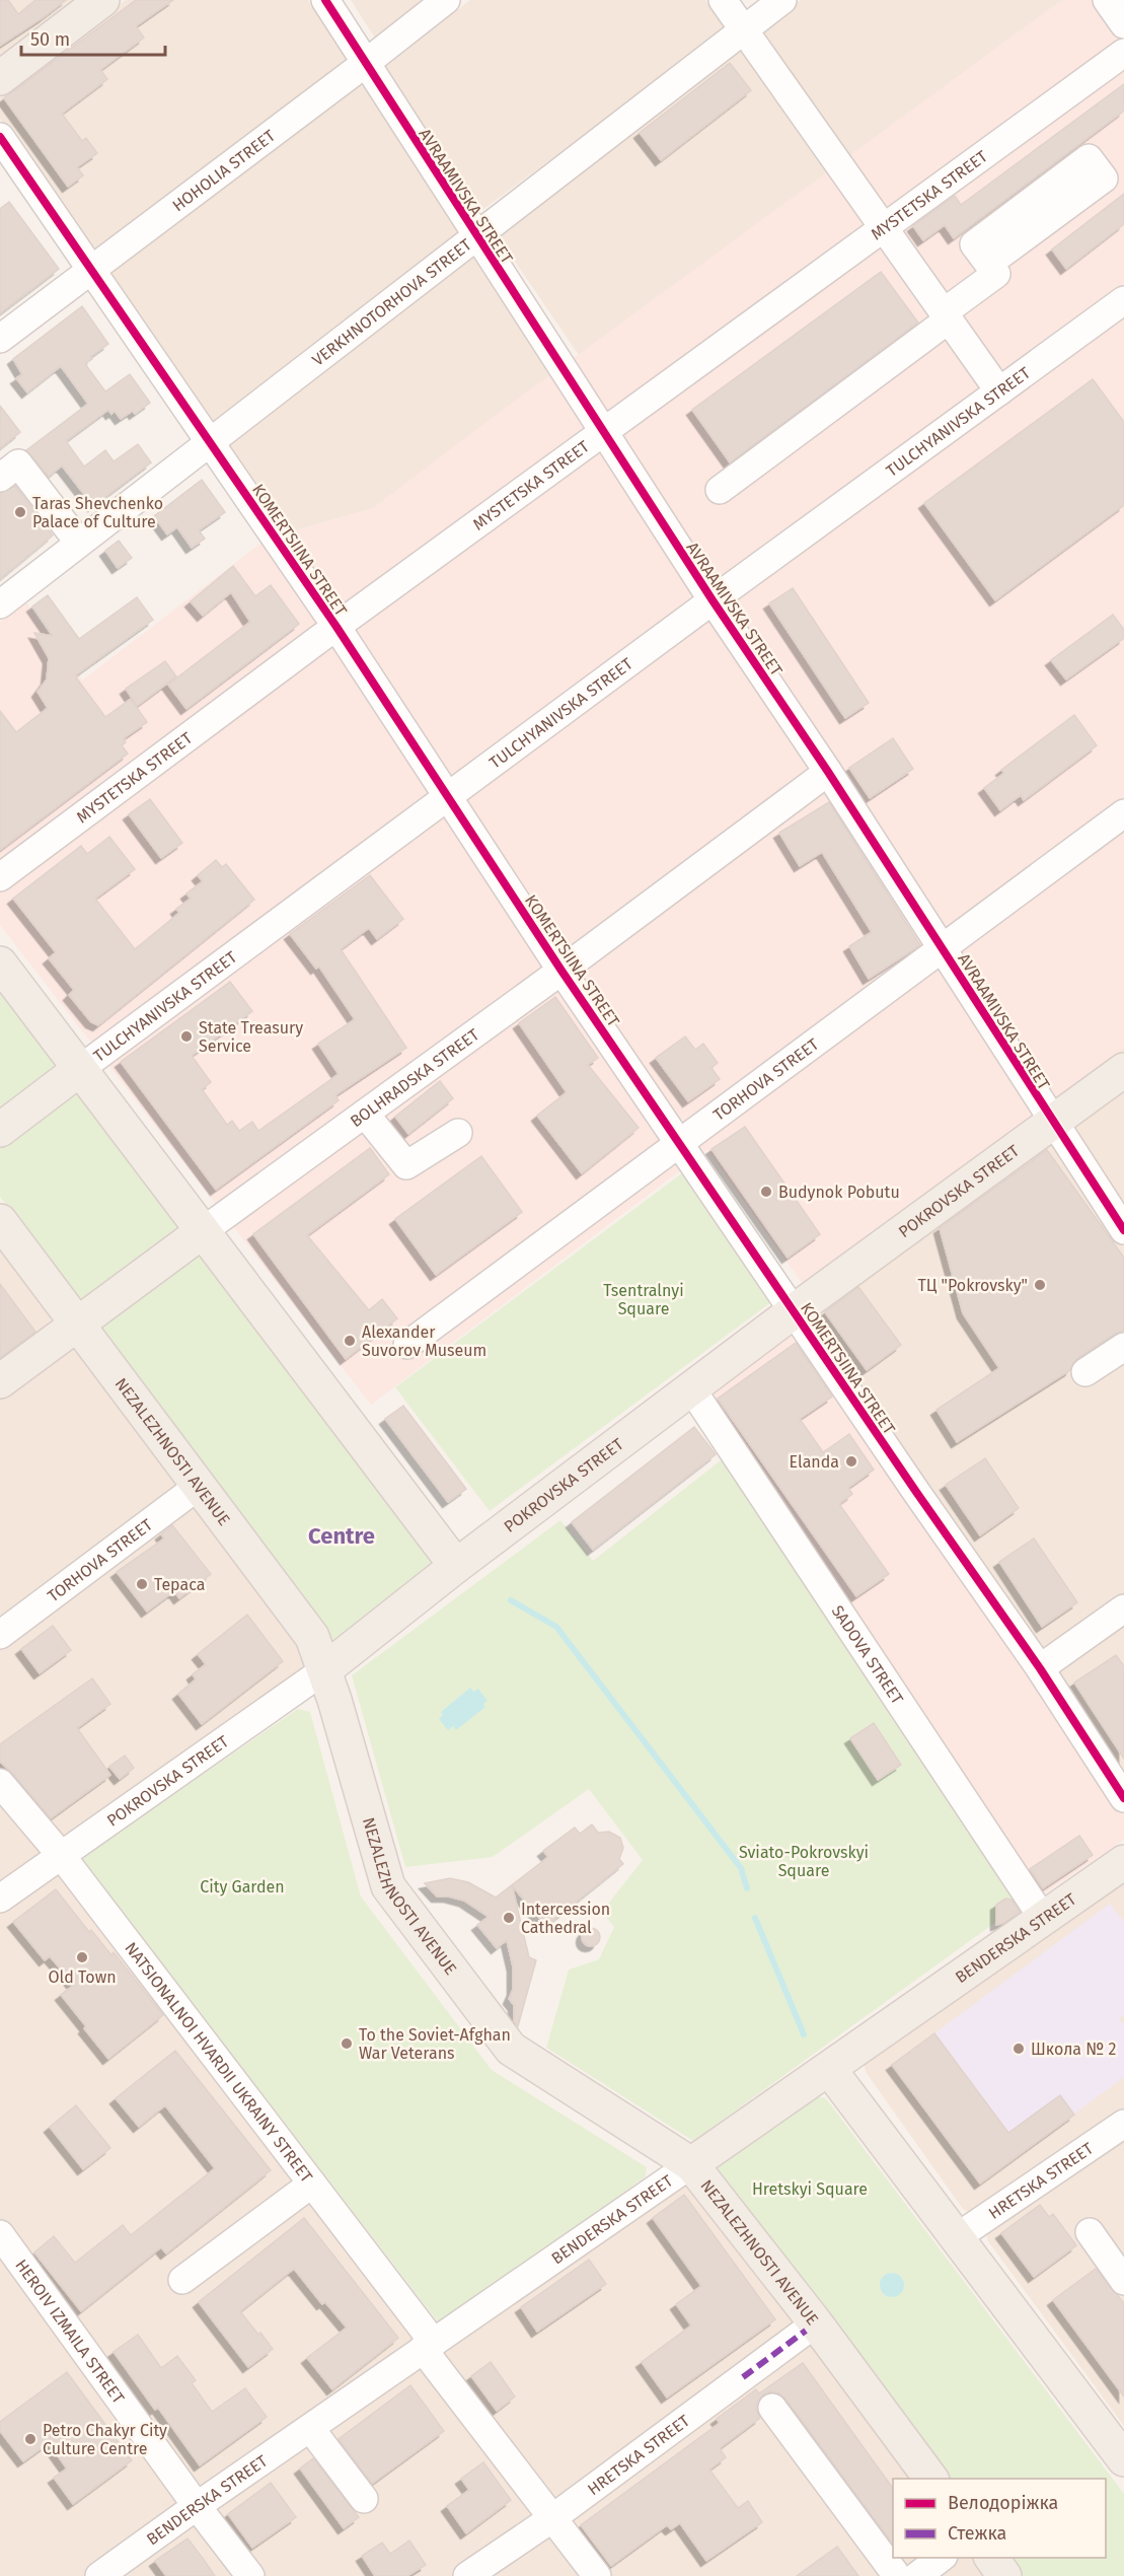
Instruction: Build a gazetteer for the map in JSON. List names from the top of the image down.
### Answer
{
  "streets": {
    "main road": [
      "TULCHYANIVSKA STREET",
      "BOLHRADSKA STREET",
      "POKROVSKA STREET",
      "NEZALEZHNOSTI AVENUE",
      "BENDERSKA STREET"
    ],
    "street": [
      "HOHOLIA STREET",
      "MYSTETSKA STREET",
      "AVRAAMIVSKA STREET",
      "VERKHNOTORHOVA STREET",
      "KOMERTSIINA STREET",
      "TORHOVA STREET",
      "SADOVA STREET",
      "NATSIONALNOI HVARDII UKRAINY STREET",
      "HRETSKA STREET",
      "HEROIV IZMAILA STREET"
    ]
  },
  "crossings": [
    ["HOHOLIA STREET", "AVRAAMIVSKA STREET"],
    ["HOHOLIA STREET", "KOMERTSIINA STREET"],
    ["MYSTETSKA STREET", "AVRAAMIVSKA STREET"],
    ["MYSTETSKA STREET", "KOMERTSIINA STREET"],
    ["AVRAAMIVSKA STREET", "VERKHNOTORHOVA STREET"],
    ["AVRAAMIVSKA STREET", "TULCHYANIVSKA STREET"],
    ["AVRAAMIVSKA STREET", "BOLHRADSKA STREET"],
    ["AVRAAMIVSKA STREET", "TORHOVA STREET"],
    ["AVRAAMIVSKA STREET", "POKROVSKA STREET"],
    ["VERKHNOTORHOVA STREET", "KOMERTSIINA STREET"],
    ["TULCHYANIVSKA STREET", "KOMERTSIINA STREET"],
    ["KOMERTSIINA STREET", "BOLHRADSKA STREET"],
    ["KOMERTSIINA STREET", "TORHOVA STREET"],
    ["KOMERTSIINA STREET", "POKROVSKA STREET"],
    ["BOLHRADSKA STREET", "NEZALEZHNOSTI AVENUE"],
    ["TORHOVA STREET", "NEZALEZHNOSTI AVENUE"],
    ["POKROVSKA STREET", "NEZALEZHNOSTI AVENUE"],
    ["POKROVSKA STREET", "SADOVA STREET"],
    ["POKROVSKA STREET", "NATSIONALNOI HVARDII UKRAINY STREET"],
    ["NEZALEZHNOSTI AVENUE", "BENDERSKA STREET"],
    ["SADOVA STREET", "BENDERSKA STREET"],
    ["BENDERSKA STREET", "NATSIONALNOI HVARDII UKRAINY STREET"],
    ["BENDERSKA STREET", "HEROIV IZMAILA STREET"],
    ["NATSIONALNOI HVARDII UKRAINY STREET", "HRETSKA STREET"]
  ],
  "districts": ["Centre"],
  "parks": [
    "Tsentralnyi Square",
    "Sviato-Pokrovskyi Square",
    "City Garden",
    "Hretskyi Square"
  ],
  "places": [
    "Taras Shevchenko Palace of Culture",
    "State Treasury Service",
    "Budynok Pobutu",
    "ТЦ \"Pokrovsky\"",
    "Alexander Suvorov Museum",
    "Elanda",
    "Тераса",
    "Intercession Cathedral",
    "Old Town",
    "To the Soviet-Afghan War Veterans",
    "Школа № 2",
    "Petro Chakyr City Culture Centre"
  ],
  "legend": ["Велодоріжка", "Стежка"],
  "scale_bar": "50 m"
}
